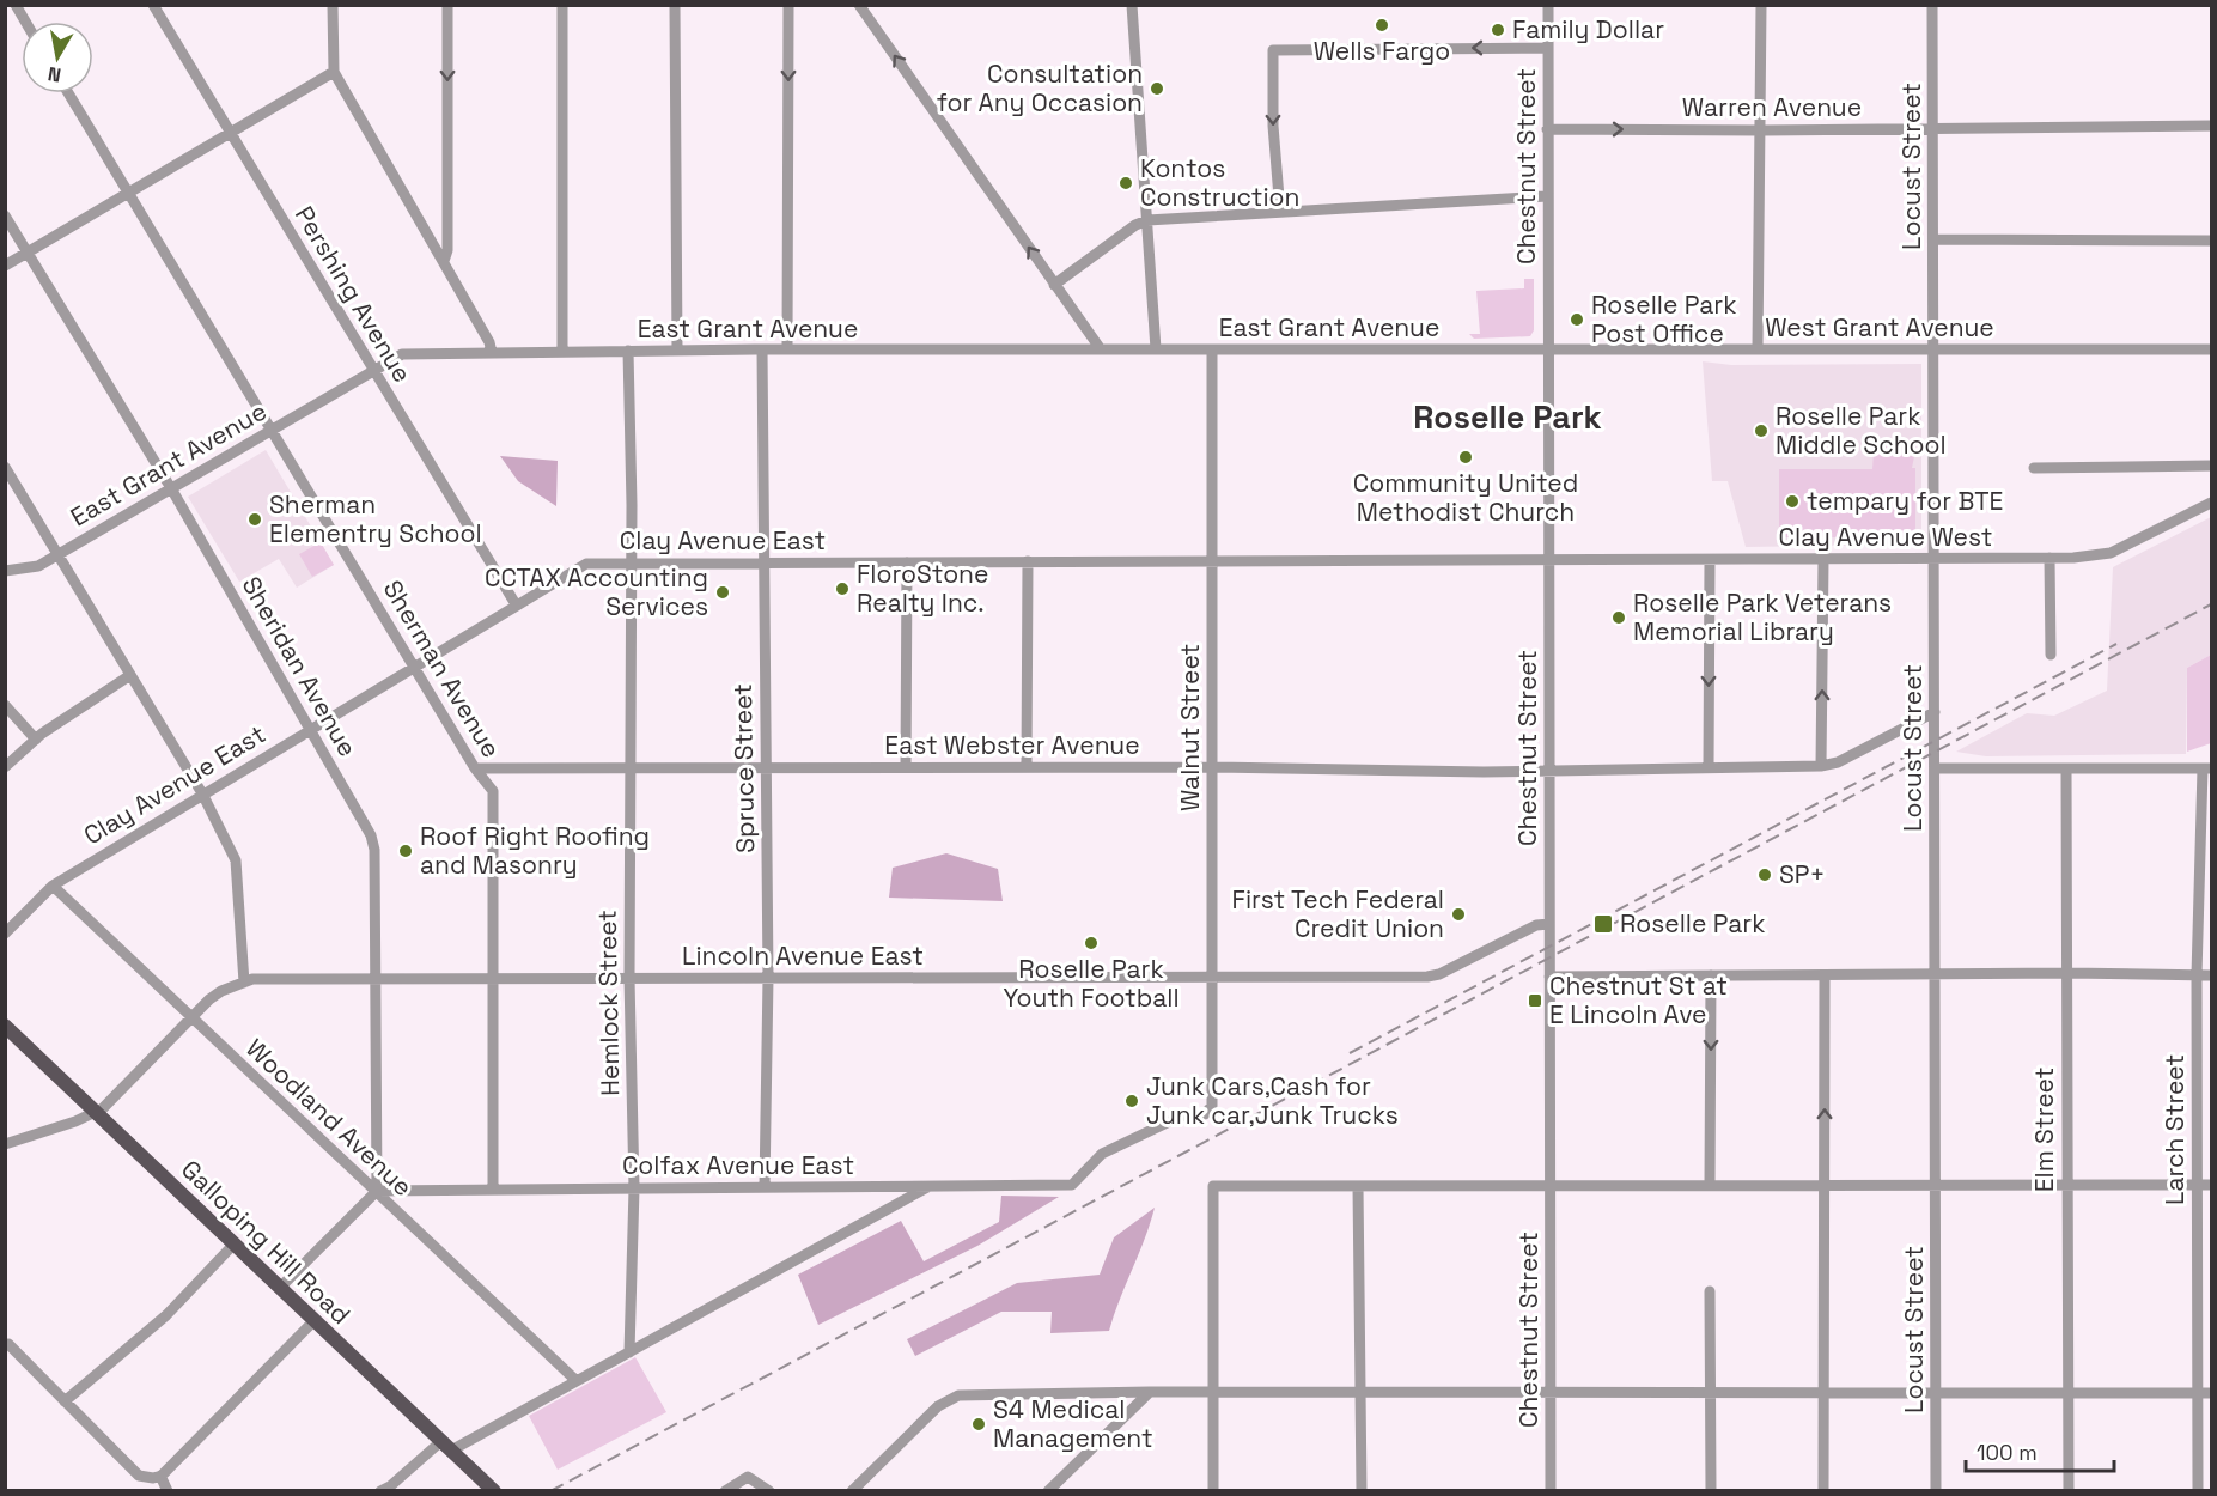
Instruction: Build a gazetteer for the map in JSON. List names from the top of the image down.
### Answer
{
  "streets": {
    "main road": ["Galloping Hill Road"],
    "street": [
      "Warren Avenue",
      "Chestnut Street",
      "Locust Street",
      "Pershing Avenue",
      "East Grant Avenue",
      "West Grant Avenue",
      "Clay Avenue West",
      "Clay Avenue East",
      "Sheridan Avenue",
      "Sherman Avenue",
      "Walnut Street",
      "East Webster Avenue",
      "Spruce Street",
      "Lincoln Avenue East",
      "Hemlock Street",
      "Woodland Avenue",
      "Elm Street",
      "Larch Street",
      "Colfax Avenue East"
    ]
  },
  "crossings": [
    ["Warren Avenue", "Chestnut Street"],
    ["Warren Avenue", "Locust Street"],
    ["Chestnut Street", "East Grant Avenue"],
    ["Chestnut Street", "West Grant Avenue"],
    ["Chestnut Street", "Clay Avenue West"],
    ["Chestnut Street", "Clay Avenue East"],
    ["Chestnut Street", "East Webster Avenue"],
    ["Chestnut Street", "Lincoln Avenue East"],
    ["Locust Street", "West Grant Avenue"],
    ["Locust Street", "Clay Avenue West"],
    ["Locust Street", "East Webster Avenue"],
    ["Pershing Avenue", "East Grant Avenue"],
    ["Pershing Avenue", "Clay Avenue East"],
    ["East Grant Avenue", "West Grant Avenue"],
    ["East Grant Avenue", "Sheridan Avenue"],
    ["East Grant Avenue", "Sherman Avenue"],
    ["East Grant Avenue", "Walnut Street"],
    ["East Grant Avenue", "Spruce Street"],
    ["East Grant Avenue", "Hemlock Street"],
    ["Clay Avenue West", "Clay Avenue East"],
    ["Clay Avenue East", "Sheridan Avenue"],
    ["Clay Avenue East", "Sherman Avenue"],
    ["Clay Avenue East", "Walnut Street"],
    ["Clay Avenue East", "Spruce Street"],
    ["Clay Avenue East", "Hemlock Street"],
    ["Clay Avenue East", "Woodland Avenue"],
    ["Sheridan Avenue", "Lincoln Avenue East"],
    ["Sheridan Avenue", "Woodland Avenue"],
    ["Sheridan Avenue", "Colfax Avenue East"],
    ["Sherman Avenue", "East Webster Avenue"],
    ["Sherman Avenue", "Lincoln Avenue East"],
    ["Sherman Avenue", "Colfax Avenue East"],
    ["Walnut Street", "East Webster Avenue"],
    ["Walnut Street", "Lincoln Avenue East"],
    ["Walnut Street", "Colfax Avenue East"],
    ["East Webster Avenue", "Spruce Street"],
    ["East Webster Avenue", "Hemlock Street"],
    ["Spruce Street", "Lincoln Avenue East"],
    ["Spruce Street", "Colfax Avenue East"],
    ["Lincoln Avenue East", "Hemlock Street"],
    ["Lincoln Avenue East", "Woodland Avenue"],
    ["Lincoln Avenue East", "Galloping Hill Road"],
    ["Hemlock Street", "Colfax Avenue East"],
    ["Woodland Avenue", "Colfax Avenue East"]
  ],
  "districts": ["Roselle Park"],
  "places": {
    "other": [
      "Wells Fargo",
      "Family Dollar",
      "Consultation for Any Occasion",
      "Kontos Construction",
      "Roselle Park Post Office",
      "Roselle Park Middle School",
      "Community United Methodist Church",
      "tempary for BTE",
      "Sherman Elementry School",
      "FloroStone Realty Inc.",
      "CCTAX Accounting Services",
      "Roselle Park Veterans Memorial Library",
      "Roof Right Roofing and Masonry",
      "SP+",
      "First Tech Federal Credit Union",
      "Roselle Park Youth Football",
      "Junk Cars,Cash for Junk car,Junk Trucks",
      "S4 Medical Management"
    ],
    "transit": ["Roselle Park", "Chestnut St at E Lincoln Ave"]
  },
  "scale_bar": "100 m",
  "north": "bottom"
}
